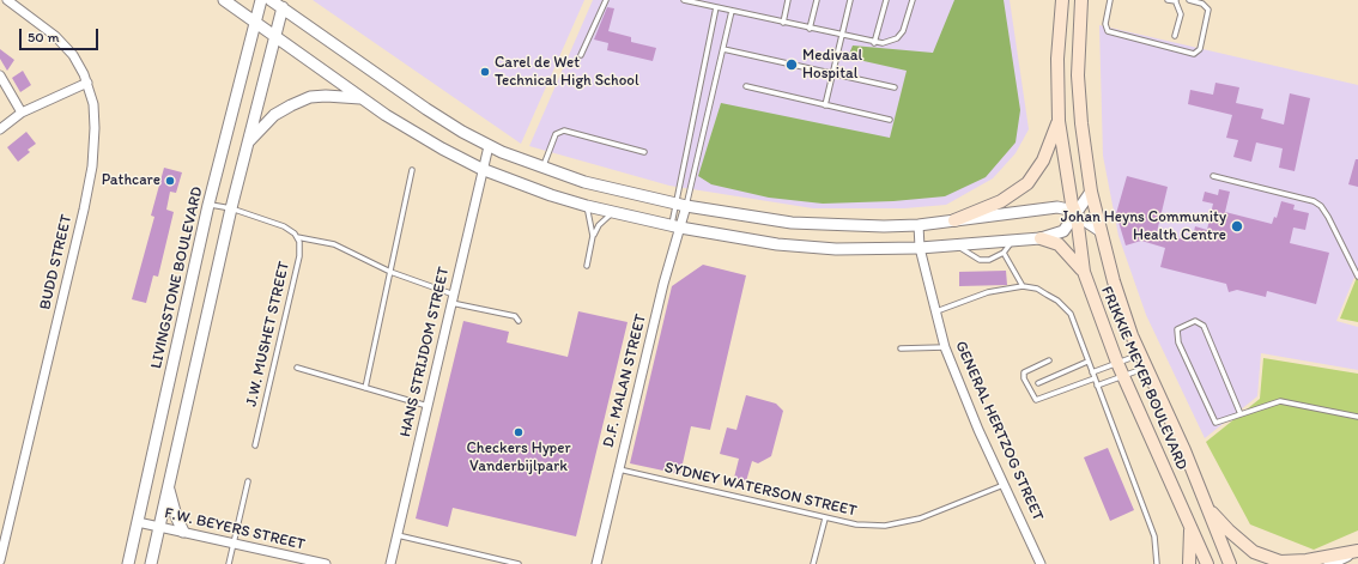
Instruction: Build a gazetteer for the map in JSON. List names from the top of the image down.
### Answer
{
  "streets": {
    "main road": ["FRIKKIE MEYER BOULEVARD"],
    "street": [
      "BUDD STREET",
      "LIVINGSTONE BOULEVARD",
      "HANS STRIJDOM STREET",
      "D.F. MALAN STREET",
      "GENERAL HERTZOG STREET",
      "F.W. BEYERS STREET"
    ],
    "lane": ["J.W. MUSHET STREET", "SYDNEY WATERSON STREET"]
  },
  "crossings": [
    ["LIVINGSTONE BOULEVARD", "F.W. BEYERS STREET"],
    ["D.F. MALAN STREET", "SYDNEY WATERSON STREET"],
    ["GENERAL HERTZOG STREET", "SYDNEY WATERSON STREET"]
  ],
  "places": [
    "Medivaal Hospital",
    "Carel de Wet Technical High School",
    "Pathcare",
    "Johan Heyns Community Health Centre",
    "Checkers Hyper Vanderbijlpark"
  ],
  "scale_bar": "50 m"
}
